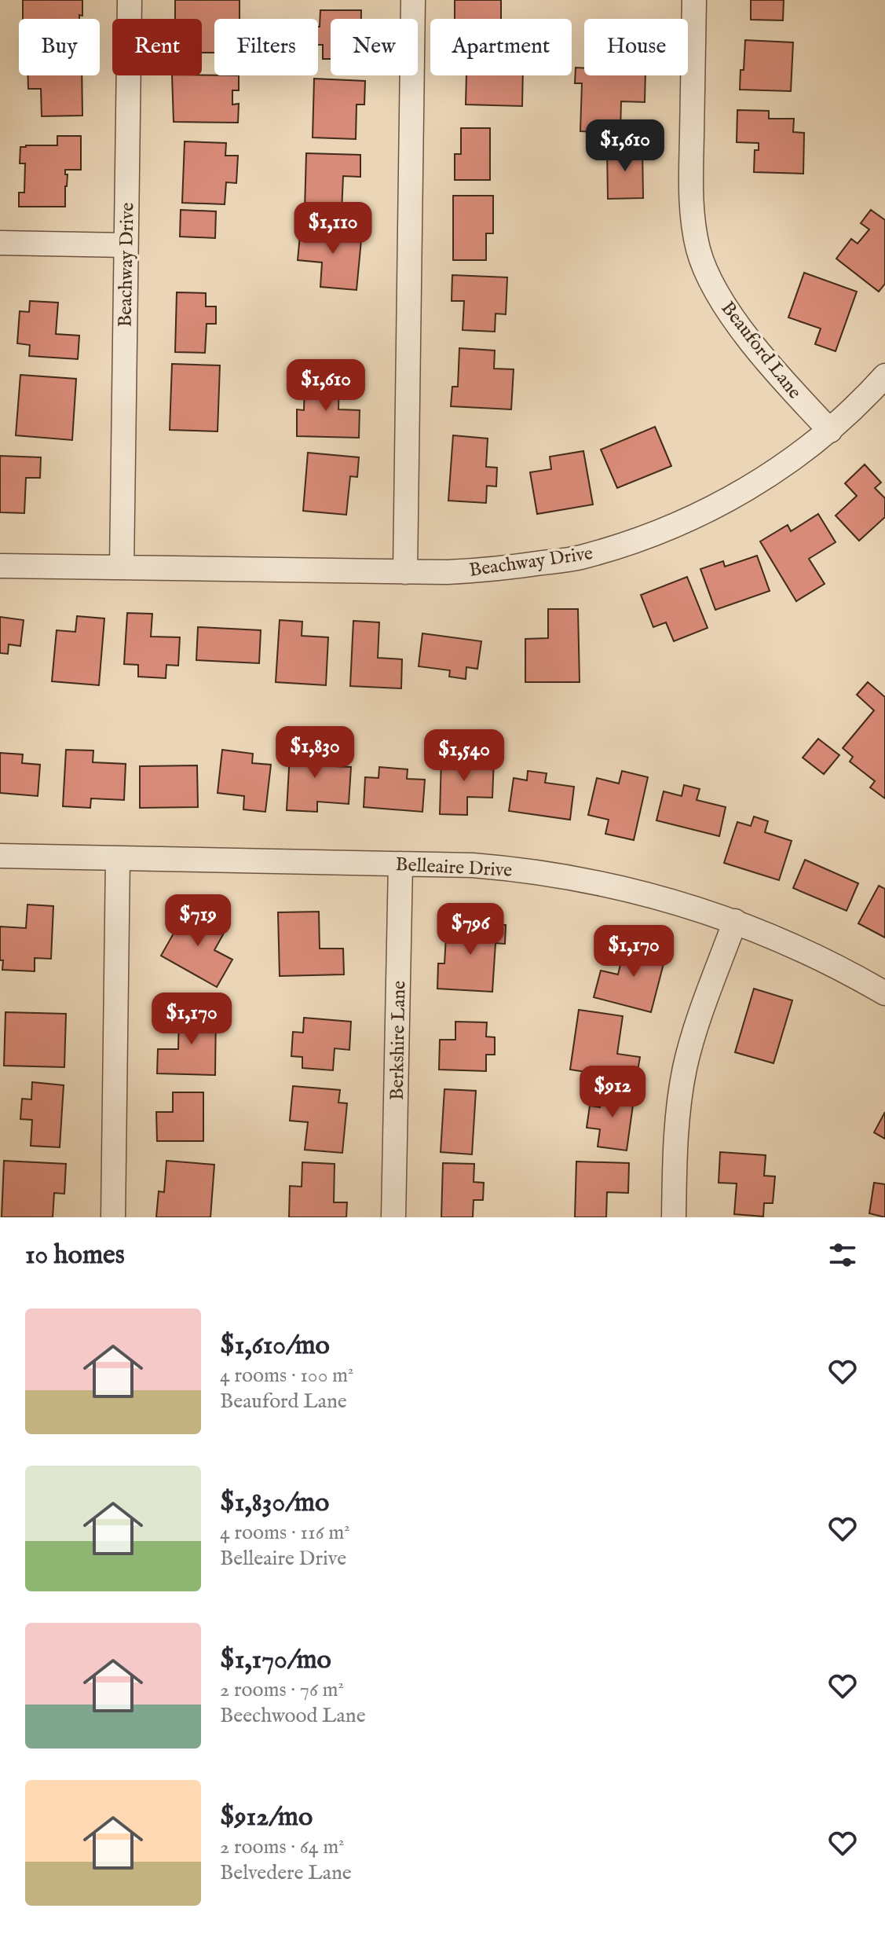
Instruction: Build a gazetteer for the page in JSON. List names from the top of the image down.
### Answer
{
  "streets": {
    "street": [
      "Beachway Drive",
      "Beauford Lane",
      "Belleaire Drive",
      "Berkshire Lane"
    ]
  },
  "crossings": [
    ["Beachway Drive", "Beauford Lane"],
    ["Belleaire Drive", "Berkshire Lane"]
  ],
  "page": {
    "chip": [
      "Buy",
      "Rent",
      "Filters",
      "New",
      "Apartment",
      "House"
    ],
    "price": [
      "$1,610",
      "$1,110",
      "$1,610",
      "$1,830",
      "$1,540",
      "$719",
      "$796",
      "$1,170",
      "$1,170",
      "$912"
    ],
    "heading": "10 homes",
    "list": [
      {
        "name": "$1,610/mo",
        "note": "4 rooms · 100 m² · Beauford Lane"
      },
      {
        "name": "$1,830/mo",
        "note": "4 rooms · 116 m² · Belleaire Drive"
      },
      {
        "name": "$1,170/mo",
        "note": "2 rooms · 76 m² · Beechwood Lane"
      },
      {
        "name": "$912/mo",
        "note": "2 rooms · 64 m² · Belvedere Lane"
      }
    ]
  }
}
